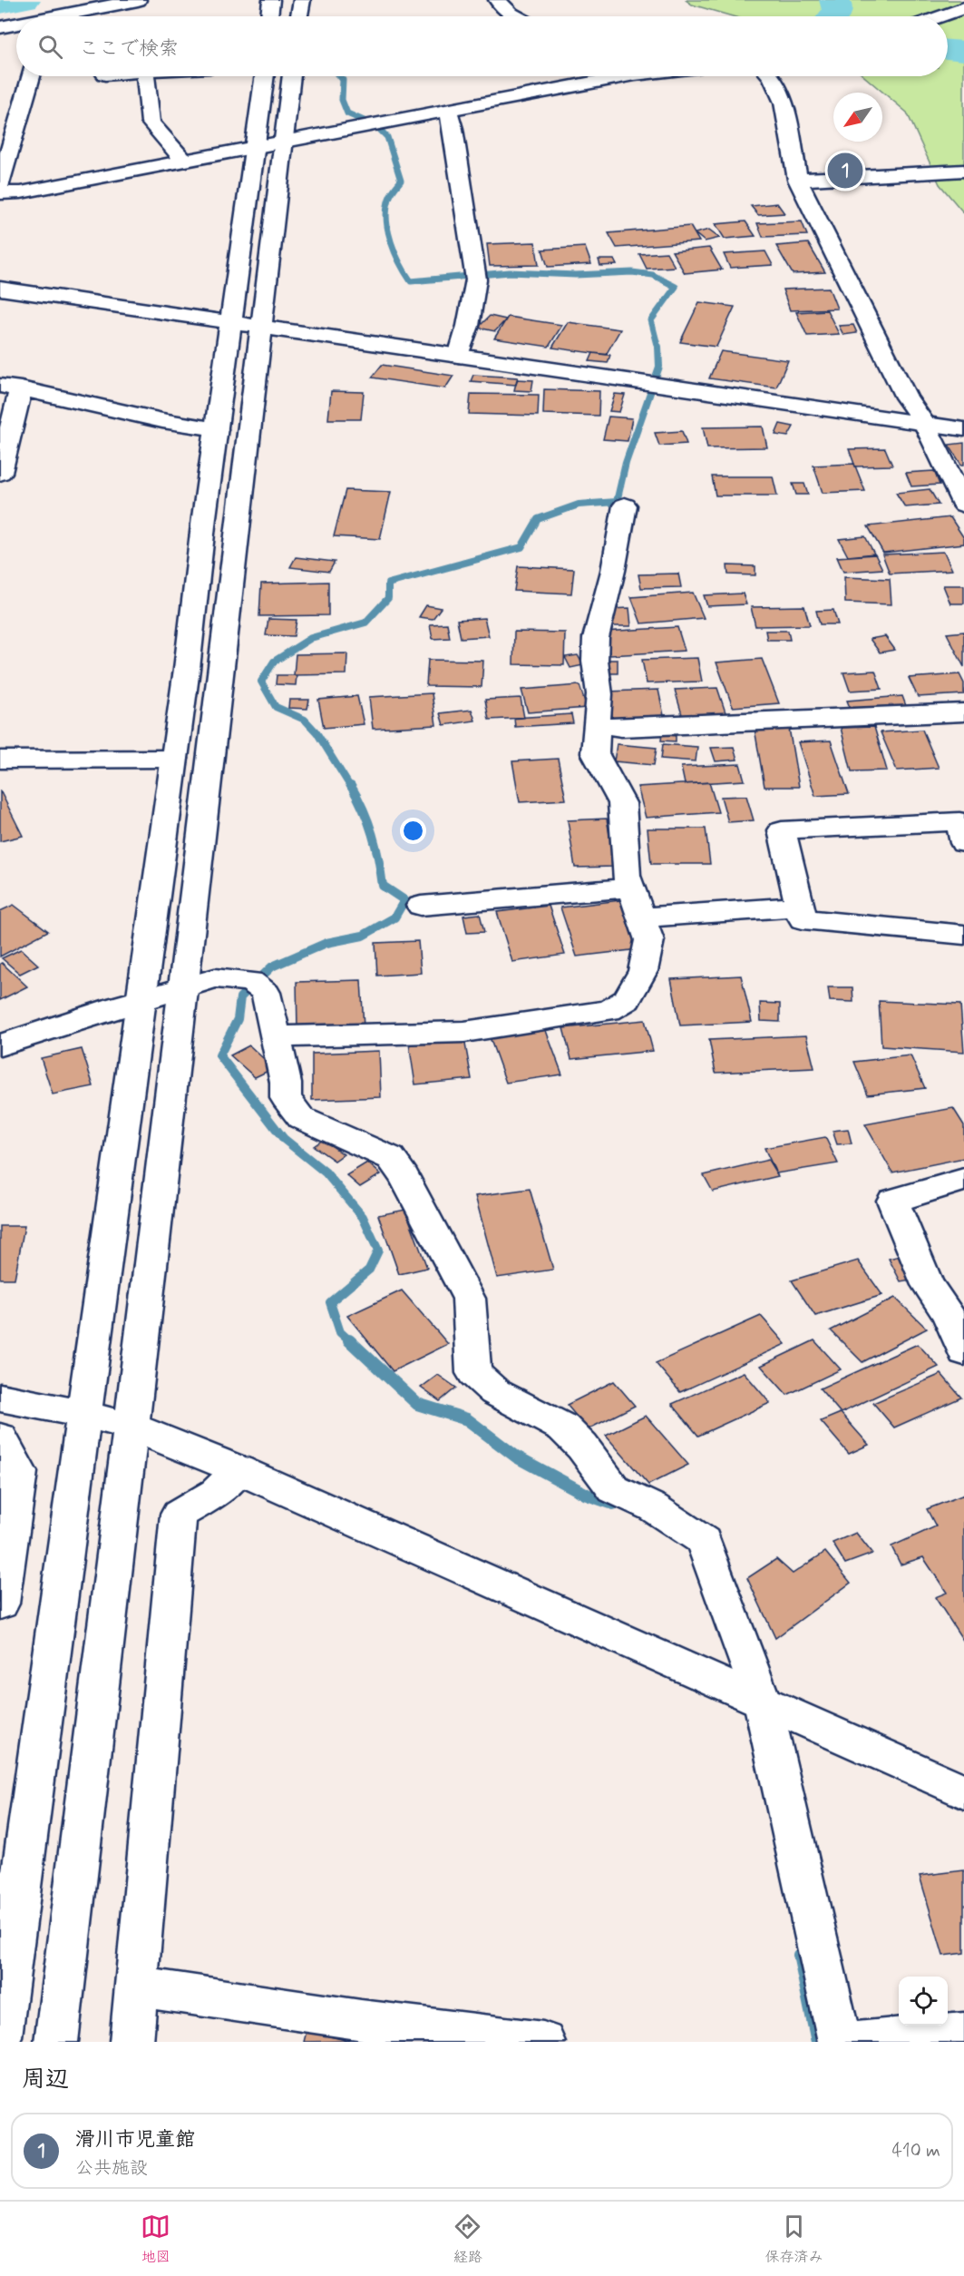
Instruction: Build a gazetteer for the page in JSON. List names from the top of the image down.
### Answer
{
  "north": "bottom left",
  "page": {
    "search": "ここで検索",
    "pins": "1",
    "heading": "周辺",
    "list": [
      {
        "mark": "1",
        "name": "滑川市児童館",
        "note": "公共施設",
        "value": "410 m"
      }
    ],
    "nav": ["地図", "経路", "保存済み"]
  }
}
